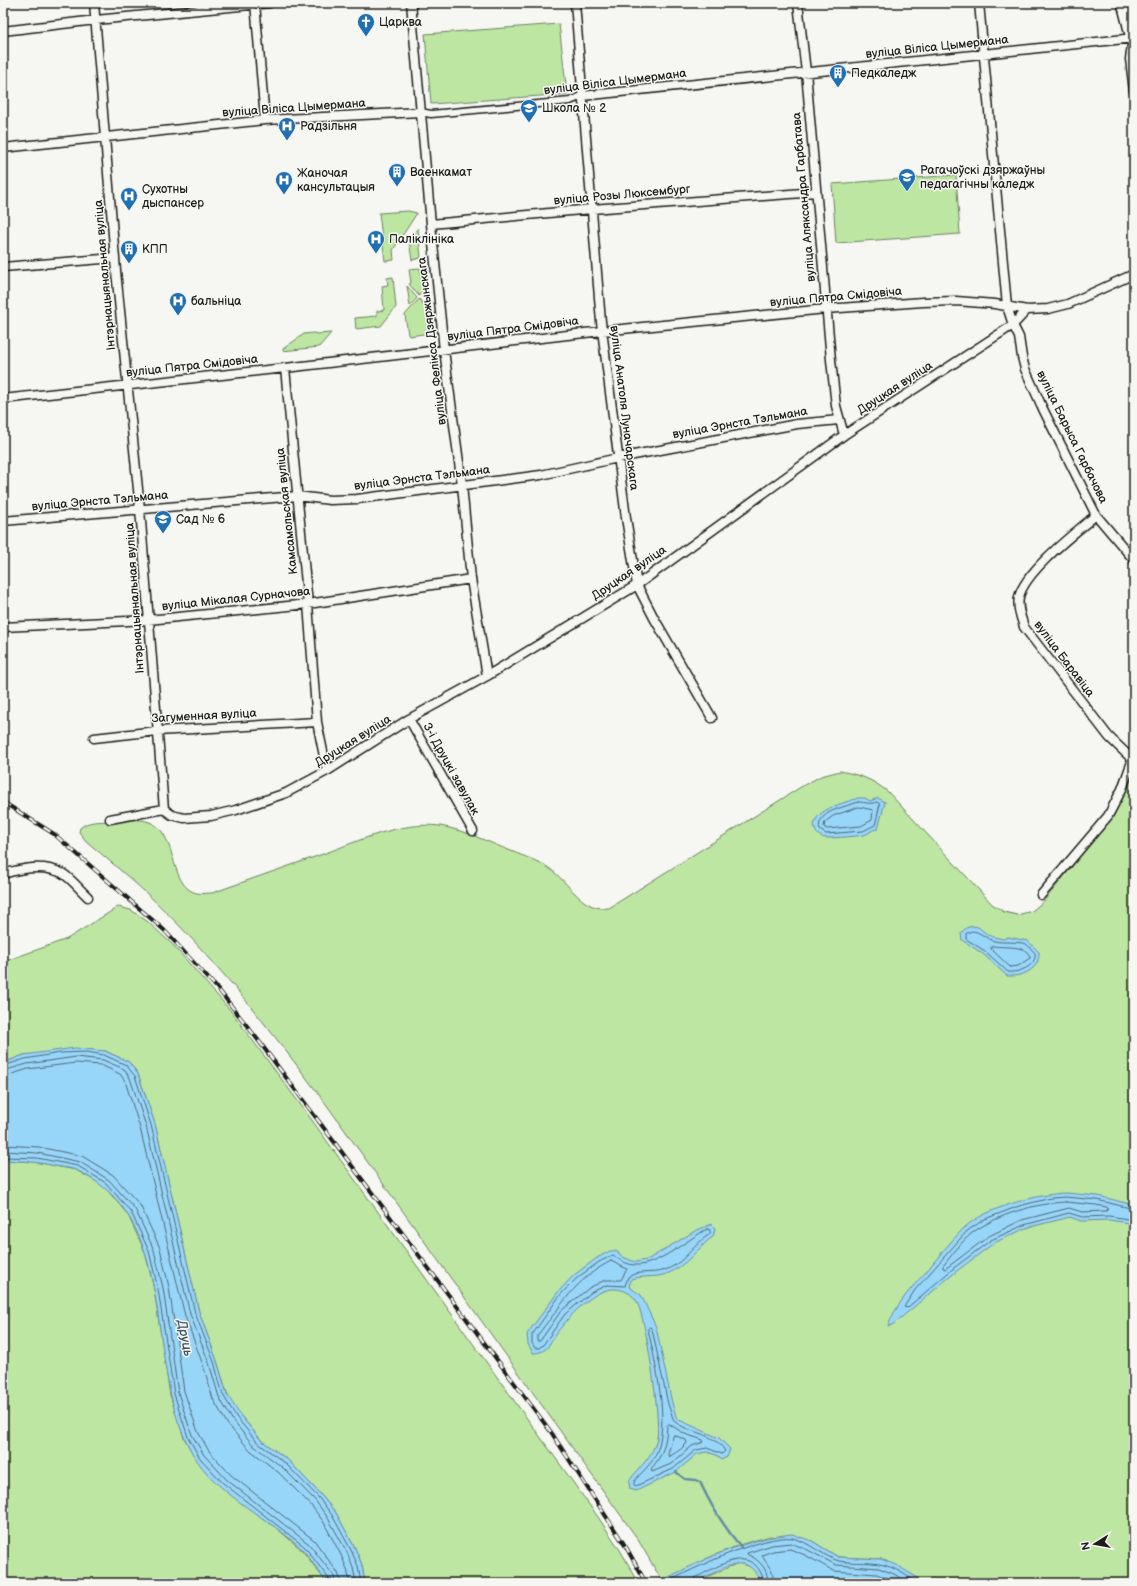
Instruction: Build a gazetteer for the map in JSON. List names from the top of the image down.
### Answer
{
  "streets": {
    "street": [
      "вуліца Віліса Цымермана",
      "вуліца Розы Люксембург",
      "вуліца Аляксандра Гарбатава",
      "Інтэрнацыянальная вуліца",
      "вуліца Пятра Смідовіча",
      "вуліца Фелікса Дзяржынскага",
      "Друцкая вуліца",
      "вуліца Анатоля Луначарскага",
      "вуліца Эрнста Тэльмана",
      "вуліца Барыса Гарбачова",
      "Камсамольская вуліца",
      "вуліца Мікалая Сурначова",
      "вуліца Баравіца",
      "Загуменная вуліца",
      "3-і Друцкі завулак"
    ]
  },
  "crossings": [
    ["вуліца Віліса Цымермана", "вуліца Аляксандра Гарбатава"],
    ["вуліца Віліса Цымермана", "Інтэрнацыянальная вуліца"],
    ["вуліца Віліса Цымермана", "вуліца Фелікса Дзяржынскага"],
    ["вуліца Віліса Цымермана", "вуліца Анатоля Луначарскага"],
    ["вуліца Віліса Цымермана", "вуліца Барыса Гарбачова"],
    ["вуліца Розы Люксембург", "вуліца Аляксандра Гарбатава"],
    ["вуліца Розы Люксембург", "вуліца Фелікса Дзяржынскага"],
    ["вуліца Розы Люксембург", "вуліца Анатоля Луначарскага"],
    ["вуліца Аляксандра Гарбатава", "вуліца Пятра Смідовіча"],
    ["вуліца Аляксандра Гарбатава", "Друцкая вуліца"],
    ["вуліца Аляксандра Гарбатава", "вуліца Эрнста Тэльмана"],
    ["Інтэрнацыянальная вуліца", "вуліца Пятра Смідовіча"],
    ["Інтэрнацыянальная вуліца", "Друцкая вуліца"],
    ["Інтэрнацыянальная вуліца", "вуліца Эрнста Тэльмана"],
    ["Інтэрнацыянальная вуліца", "вуліца Мікалая Сурначова"],
    ["Інтэрнацыянальная вуліца", "Загуменная вуліца"],
    ["вуліца Пятра Смідовіча", "вуліца Фелікса Дзяржынскага"],
    ["вуліца Пятра Смідовіча", "Друцкая вуліца"],
    ["вуліца Пятра Смідовіча", "вуліца Анатоля Луначарскага"],
    ["вуліца Пятра Смідовіча", "вуліца Барыса Гарбачова"],
    ["вуліца Пятра Смідовіча", "Камсамольская вуліца"],
    ["вуліца Фелікса Дзяржынскага", "Друцкая вуліца"],
    ["вуліца Фелікса Дзяржынскага", "вуліца Эрнста Тэльмана"],
    ["вуліца Фелікса Дзяржынскага", "вуліца Мікалая Сурначова"],
    ["Друцкая вуліца", "вуліца Анатоля Луначарскага"],
    ["Друцкая вуліца", "вуліца Барыса Гарбачова"],
    ["Друцкая вуліца", "Камсамольская вуліца"],
    ["Друцкая вуліца", "3-і Друцкі завулак"],
    ["вуліца Анатоля Луначарскага", "вуліца Эрнста Тэльмана"],
    ["вуліца Эрнста Тэльмана", "Камсамольская вуліца"],
    ["вуліца Барыса Гарбачова", "вуліца Баравіца"],
    ["Камсамольская вуліца", "вуліца Мікалая Сурначова"],
    ["Камсамольская вуліца", "Загуменная вуліца"]
  ],
  "water": ["Друць"],
  "places": {
    "church": ["Царква"],
    "building": ["Педкаледж", "Ваенкамат", "КПП"],
    "school or university": ["Школа № 2", "Рагачоўскі дзяржаўны педагагічны каледж", "Сад № 6"],
    "hospital": [
      "Радзільня",
      "Жаночая кансультацыя",
      "Сухотны дыспансер",
      "Паліклініка",
      "бальніца"
    ]
  },
  "north": "left"
}
